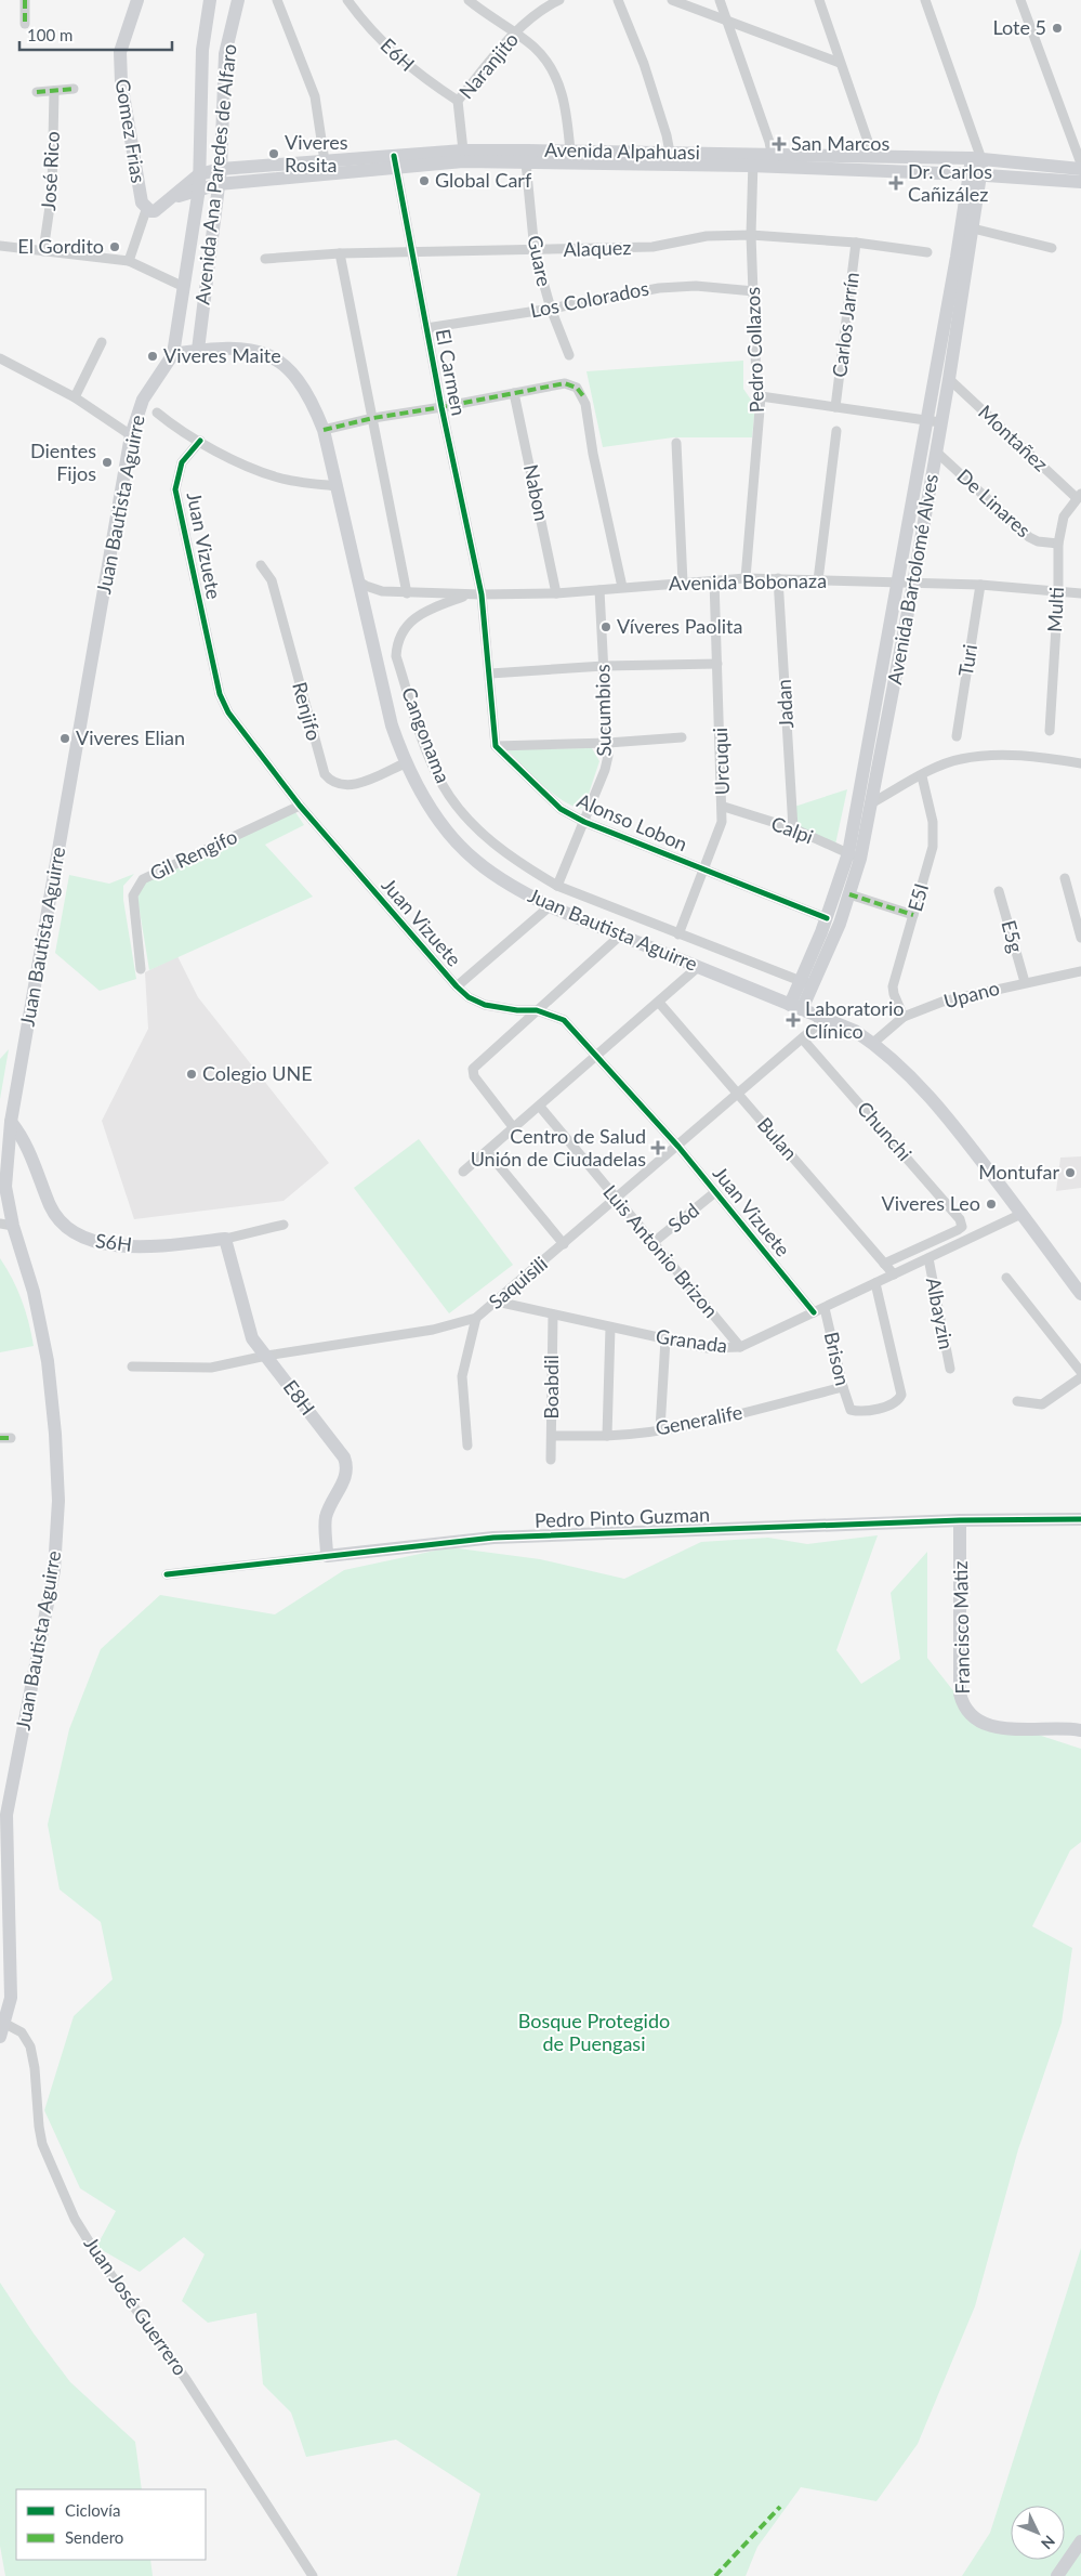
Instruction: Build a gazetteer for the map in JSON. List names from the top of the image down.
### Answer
{
  "streets": {
    "main road": [
      "Gomez Frias",
      "Avenida Alpahuasi",
      "Avenida Ana Paredes de Alfaro",
      "Juan Bautista Aguirre",
      "Avenida Bartolomé Alves",
      "S6H",
      "E8H",
      "Pedro Pinto Guzman",
      "Francisco Matiz"
    ],
    "street": [
      "E6H",
      "Naranjito",
      "José Rico",
      "Alaquez",
      "Guare",
      "Los Colorados",
      "Carlos Jarrín",
      "Pedro Collazos",
      "El Carmen",
      "Montañez",
      "Nabon",
      "De Linares",
      "Juan Vizuete",
      "Avenida Bobonaza",
      "Multi",
      "Turi",
      "Jadan",
      "Sucumbios",
      "Renjifo",
      "Cangonama",
      "Urcuqui",
      "Alonso Lobon",
      "Calpi",
      "Gil Rengifo",
      "E5I",
      "E5g",
      "Upano",
      "Chunchi",
      "Bulan",
      "S6d",
      "Luis Antonio Brizon",
      "Saquisili",
      "Albayzin",
      "Granada",
      "Brison",
      "Boabdil",
      "Generalife",
      "Juan José Guerrero"
    ]
  },
  "crossings": [
    ["E6H", "Naranjito"],
    ["Naranjito", "Avenida Alpahuasi"],
    ["Gomez Frias", "Avenida Alpahuasi"],
    ["Avenida Alpahuasi", "Avenida Ana Paredes de Alfaro"],
    ["Avenida Alpahuasi", "Guare"],
    ["Avenida Alpahuasi", "Pedro Collazos"],
    ["Avenida Alpahuasi", "El Carmen"],
    ["Avenida Alpahuasi", "Avenida Bartolomé Alves"],
    ["Avenida Ana Paredes de Alfaro", "Juan Bautista Aguirre"],
    ["Alaquez", "Guare"],
    ["Alaquez", "Carlos Jarrín"],
    ["Alaquez", "Pedro Collazos"],
    ["Alaquez", "El Carmen"],
    ["Guare", "Los Colorados"],
    ["Los Colorados", "Pedro Collazos"],
    ["Los Colorados", "El Carmen"],
    ["Pedro Collazos", "Avenida Bobonaza"],
    ["El Carmen", "Avenida Bobonaza"],
    ["Montañez", "Avenida Bartolomé Alves"],
    ["Montañez", "Multi"],
    ["Nabon", "Avenida Bobonaza"],
    ["De Linares", "Avenida Bartolomé Alves"],
    ["De Linares", "Multi"],
    ["Juan Bautista Aguirre", "Avenida Bartolomé Alves"],
    ["Juan Bautista Aguirre", "Avenida Bobonaza"],
    ["Juan Bautista Aguirre", "Renjifo"],
    ["Juan Bautista Aguirre", "Upano"],
    ["Juan Bautista Aguirre", "S6H"],
    ["Juan Bautista Aguirre", "Saquisili"],
    ["Juan Bautista Aguirre", "Granada"],
    ["Juan Bautista Aguirre", "Juan José Guerrero"],
    ["Juan Vizuete", "Gil Rengifo"],
    ["Juan Vizuete", "S6d"],
    ["Juan Vizuete", "Saquisili"],
    ["Juan Vizuete", "Granada"],
    ["Avenida Bartolomé Alves", "Avenida Bobonaza"],
    ["Avenida Bartolomé Alves", "Cangonama"],
    ["Avenida Bartolomé Alves", "Alonso Lobon"],
    ["Avenida Bartolomé Alves", "Calpi"],
    ["Avenida Bobonaza", "Multi"],
    ["Avenida Bobonaza", "Turi"],
    ["Avenida Bobonaza", "Jadan"],
    ["Avenida Bobonaza", "Sucumbios"],
    ["Avenida Bobonaza", "Cangonama"],
    ["Avenida Bobonaza", "Urcuqui"],
    ["Jadan", "Calpi"],
    ["Sucumbios", "Cangonama"],
    ["Sucumbios", "Alonso Lobon"],
    ["Cangonama", "Urcuqui"],
    ["Urcuqui", "Alonso Lobon"],
    ["Urcuqui", "Calpi"],
    ["E5I", "Upano"],
    ["E5g", "Upano"],
    ["Chunchi", "Bulan"],
    ["Chunchi", "Saquisili"],
    ["Bulan", "Saquisili"],
    ["Bulan", "Granada"],
    ["S6d", "Luis Antonio Brizon"],
    ["S6H", "E8H"],
    ["Luis Antonio Brizon", "Saquisili"],
    ["Luis Antonio Brizon", "Granada"],
    ["Saquisili", "Granada"],
    ["Saquisili", "E8H"],
    ["Albayzin", "Granada"],
    ["Granada", "Brison"],
    ["Granada", "Boabdil"],
    ["Brison", "Generalife"],
    ["Boabdil", "Generalife"],
    ["E8H", "Pedro Pinto Guzman"],
    ["Pedro Pinto Guzman", "Francisco Matiz"]
  ],
  "parks": ["Bosque Protegido de Puengasi"],
  "places": {
    "other": [
      "Lote 5",
      "Viveres Rosita",
      "Global Carf",
      "El Gordito",
      "Viveres Maite",
      "Dientes Fijos",
      "Víveres Paolita",
      "Viveres Elian",
      "Colegio UNE",
      "Montufar",
      "Viveres Leo"
    ],
    "health": [
      "San Marcos",
      "Dr. Carlos Cañizález",
      "Laboratorio Clínico",
      "Centro de Salud Unión de Ciudadelas"
    ]
  },
  "legend": ["Ciclovía", "Sendero"],
  "scale_bar": "100 m",
  "north": "bottom right"
}
